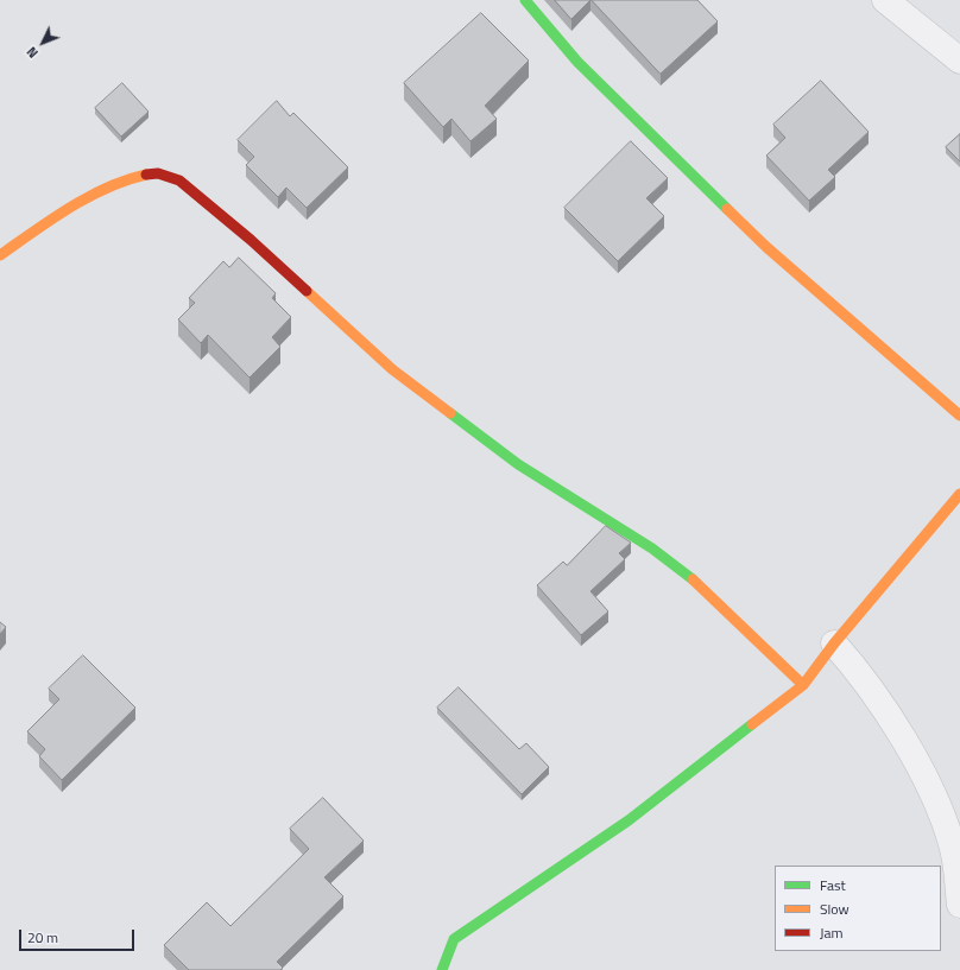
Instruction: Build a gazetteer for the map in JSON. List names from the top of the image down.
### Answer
{
  "legend": ["Fast", "Slow", "Jam"],
  "scale_bar": "20 m",
  "north": "bottom left"
}
